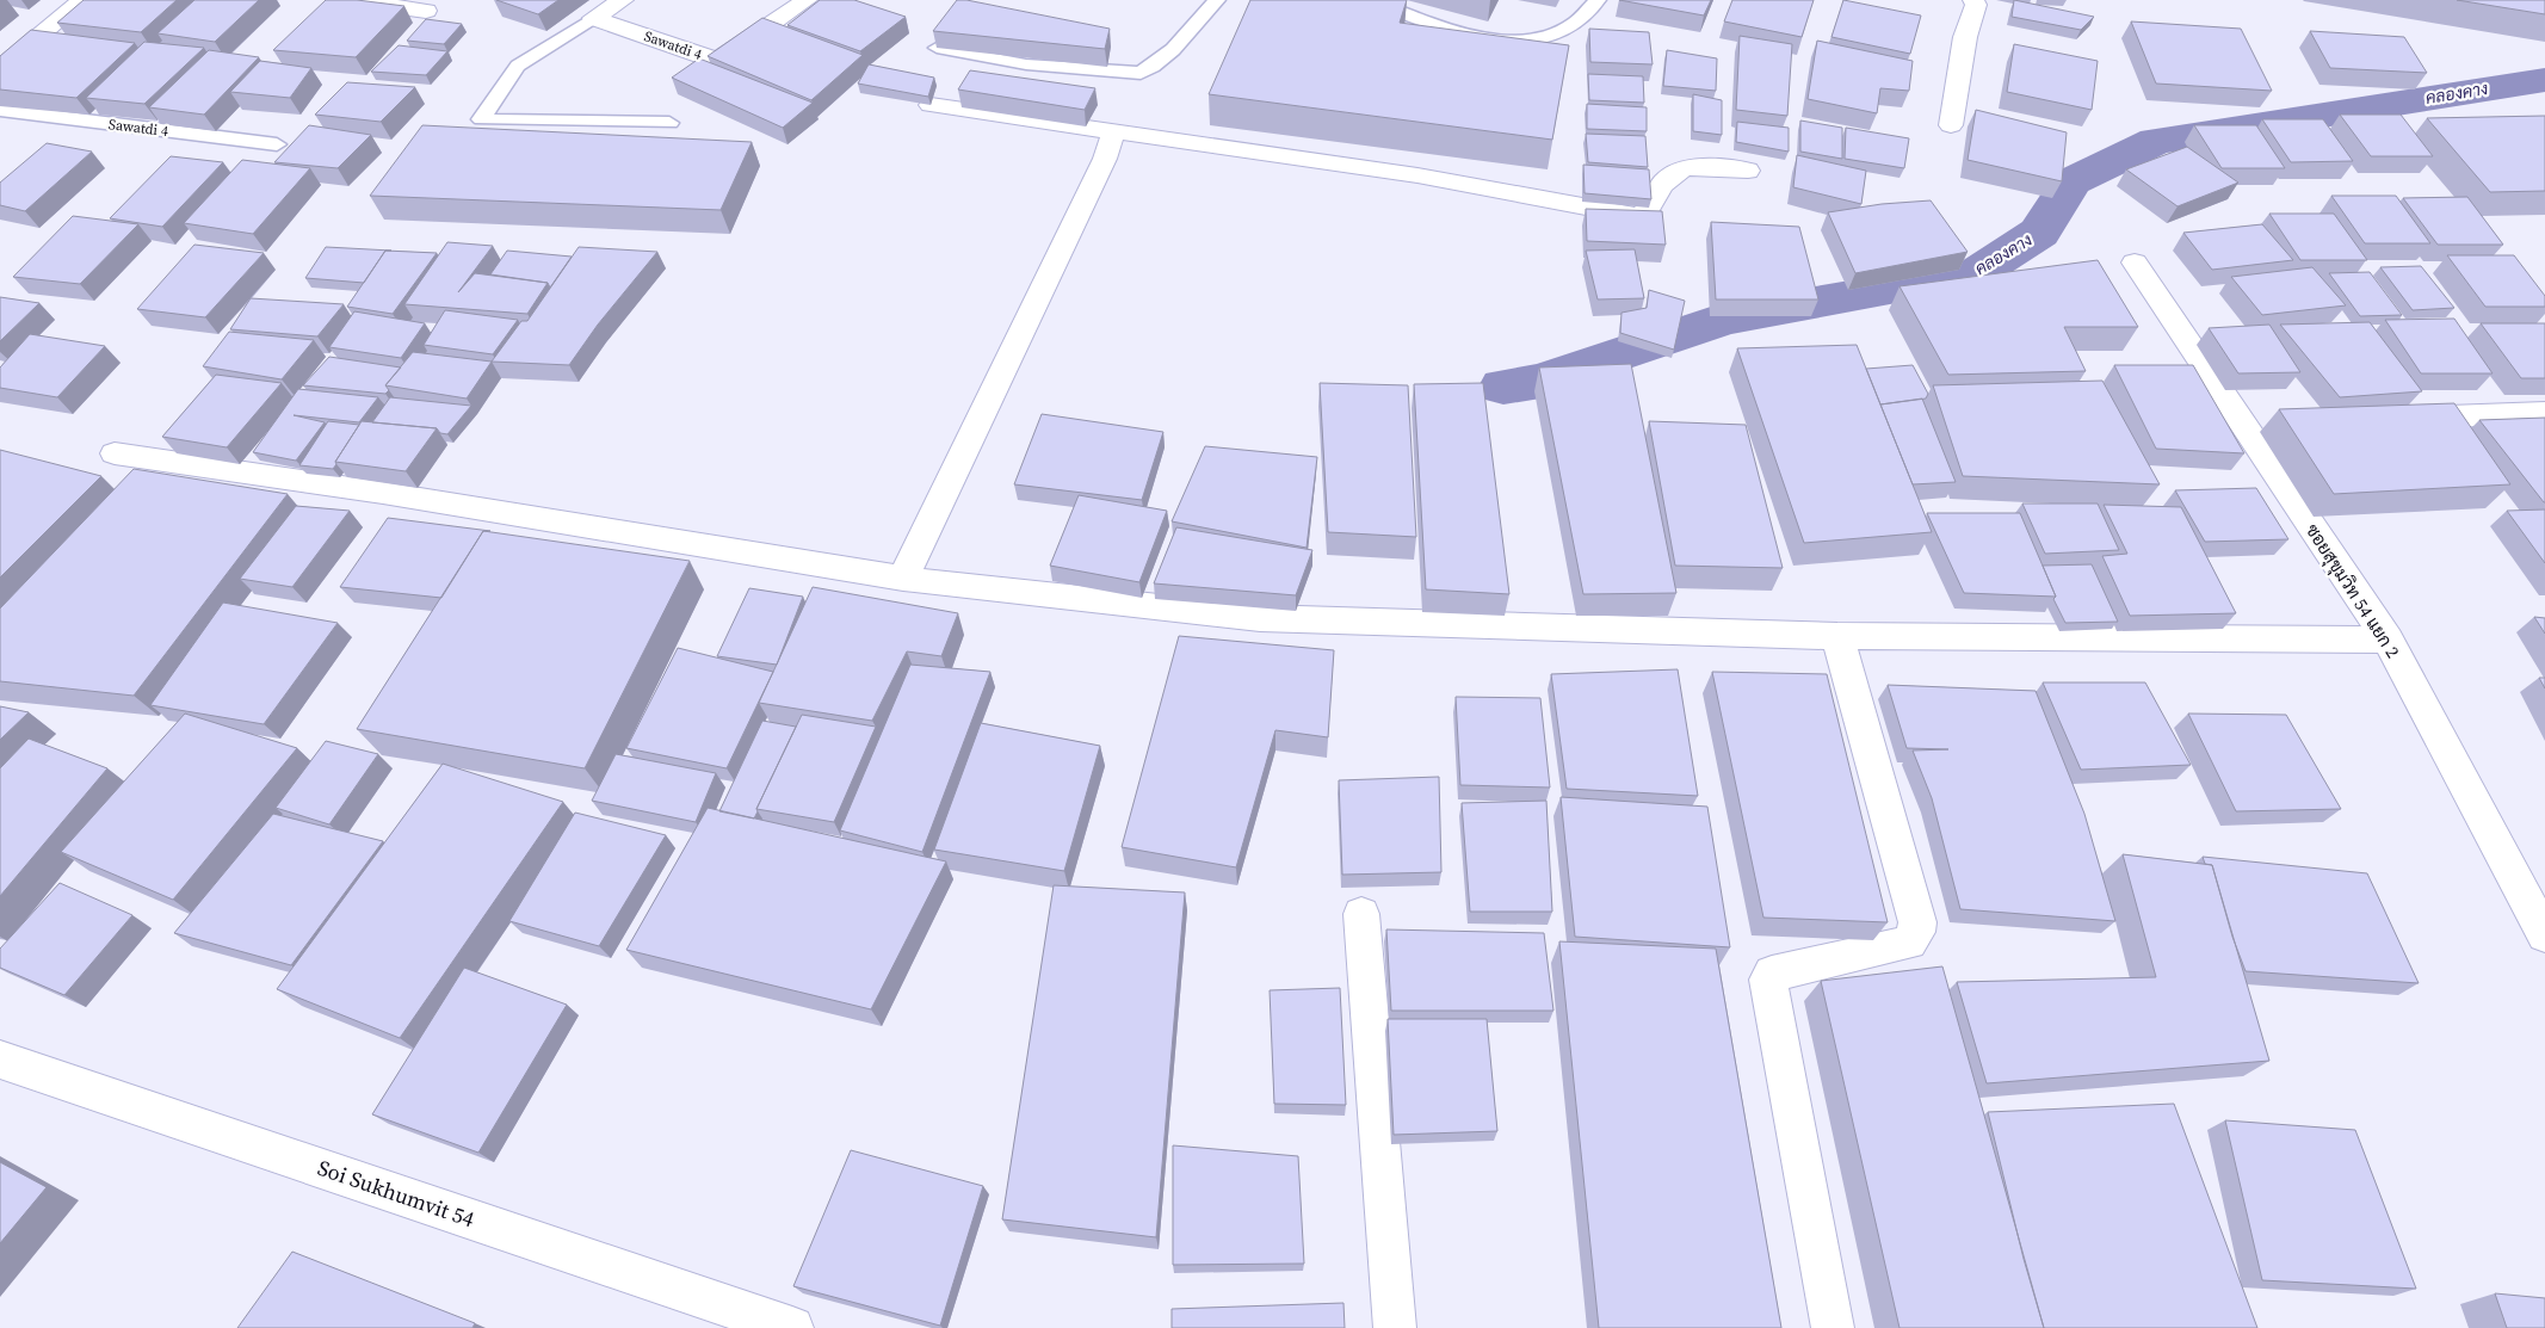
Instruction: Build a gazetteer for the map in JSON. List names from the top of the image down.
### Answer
{
  "streets": {
    "street": ["Sawatdi 4", "ซอยสุขุมวิท 54 แยก 2", "Soi Sukhumvit 54"]
  },
  "water": ["คลองคาง"]
}
